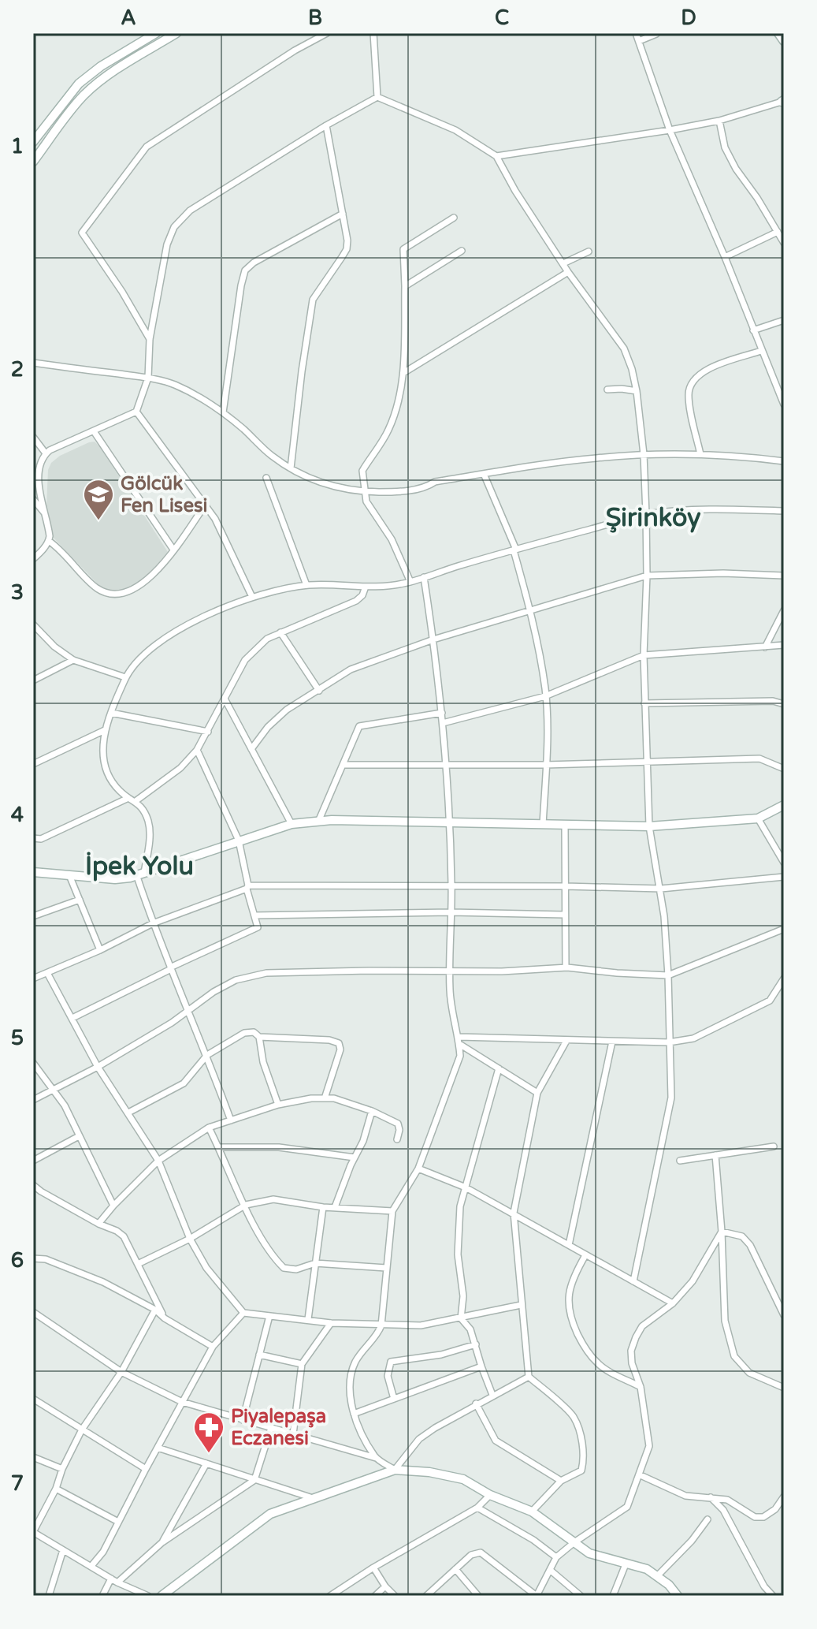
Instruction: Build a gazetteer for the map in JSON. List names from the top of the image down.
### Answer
{
  "districts": ["Şirinköy", "İpek Yolu"],
  "places": {
    "school or university": ["Gölcük Fen Lisesi"],
    "pharmacy": ["Piyalepaşa Eczanesi"]
  },
  "grid": {
    "columns": [
      "A",
      "B",
      "C",
      "D"
    ],
    "rows": [
      "1",
      "2",
      "3",
      "4",
      "5",
      "6",
      "7"
    ]
  }
}
